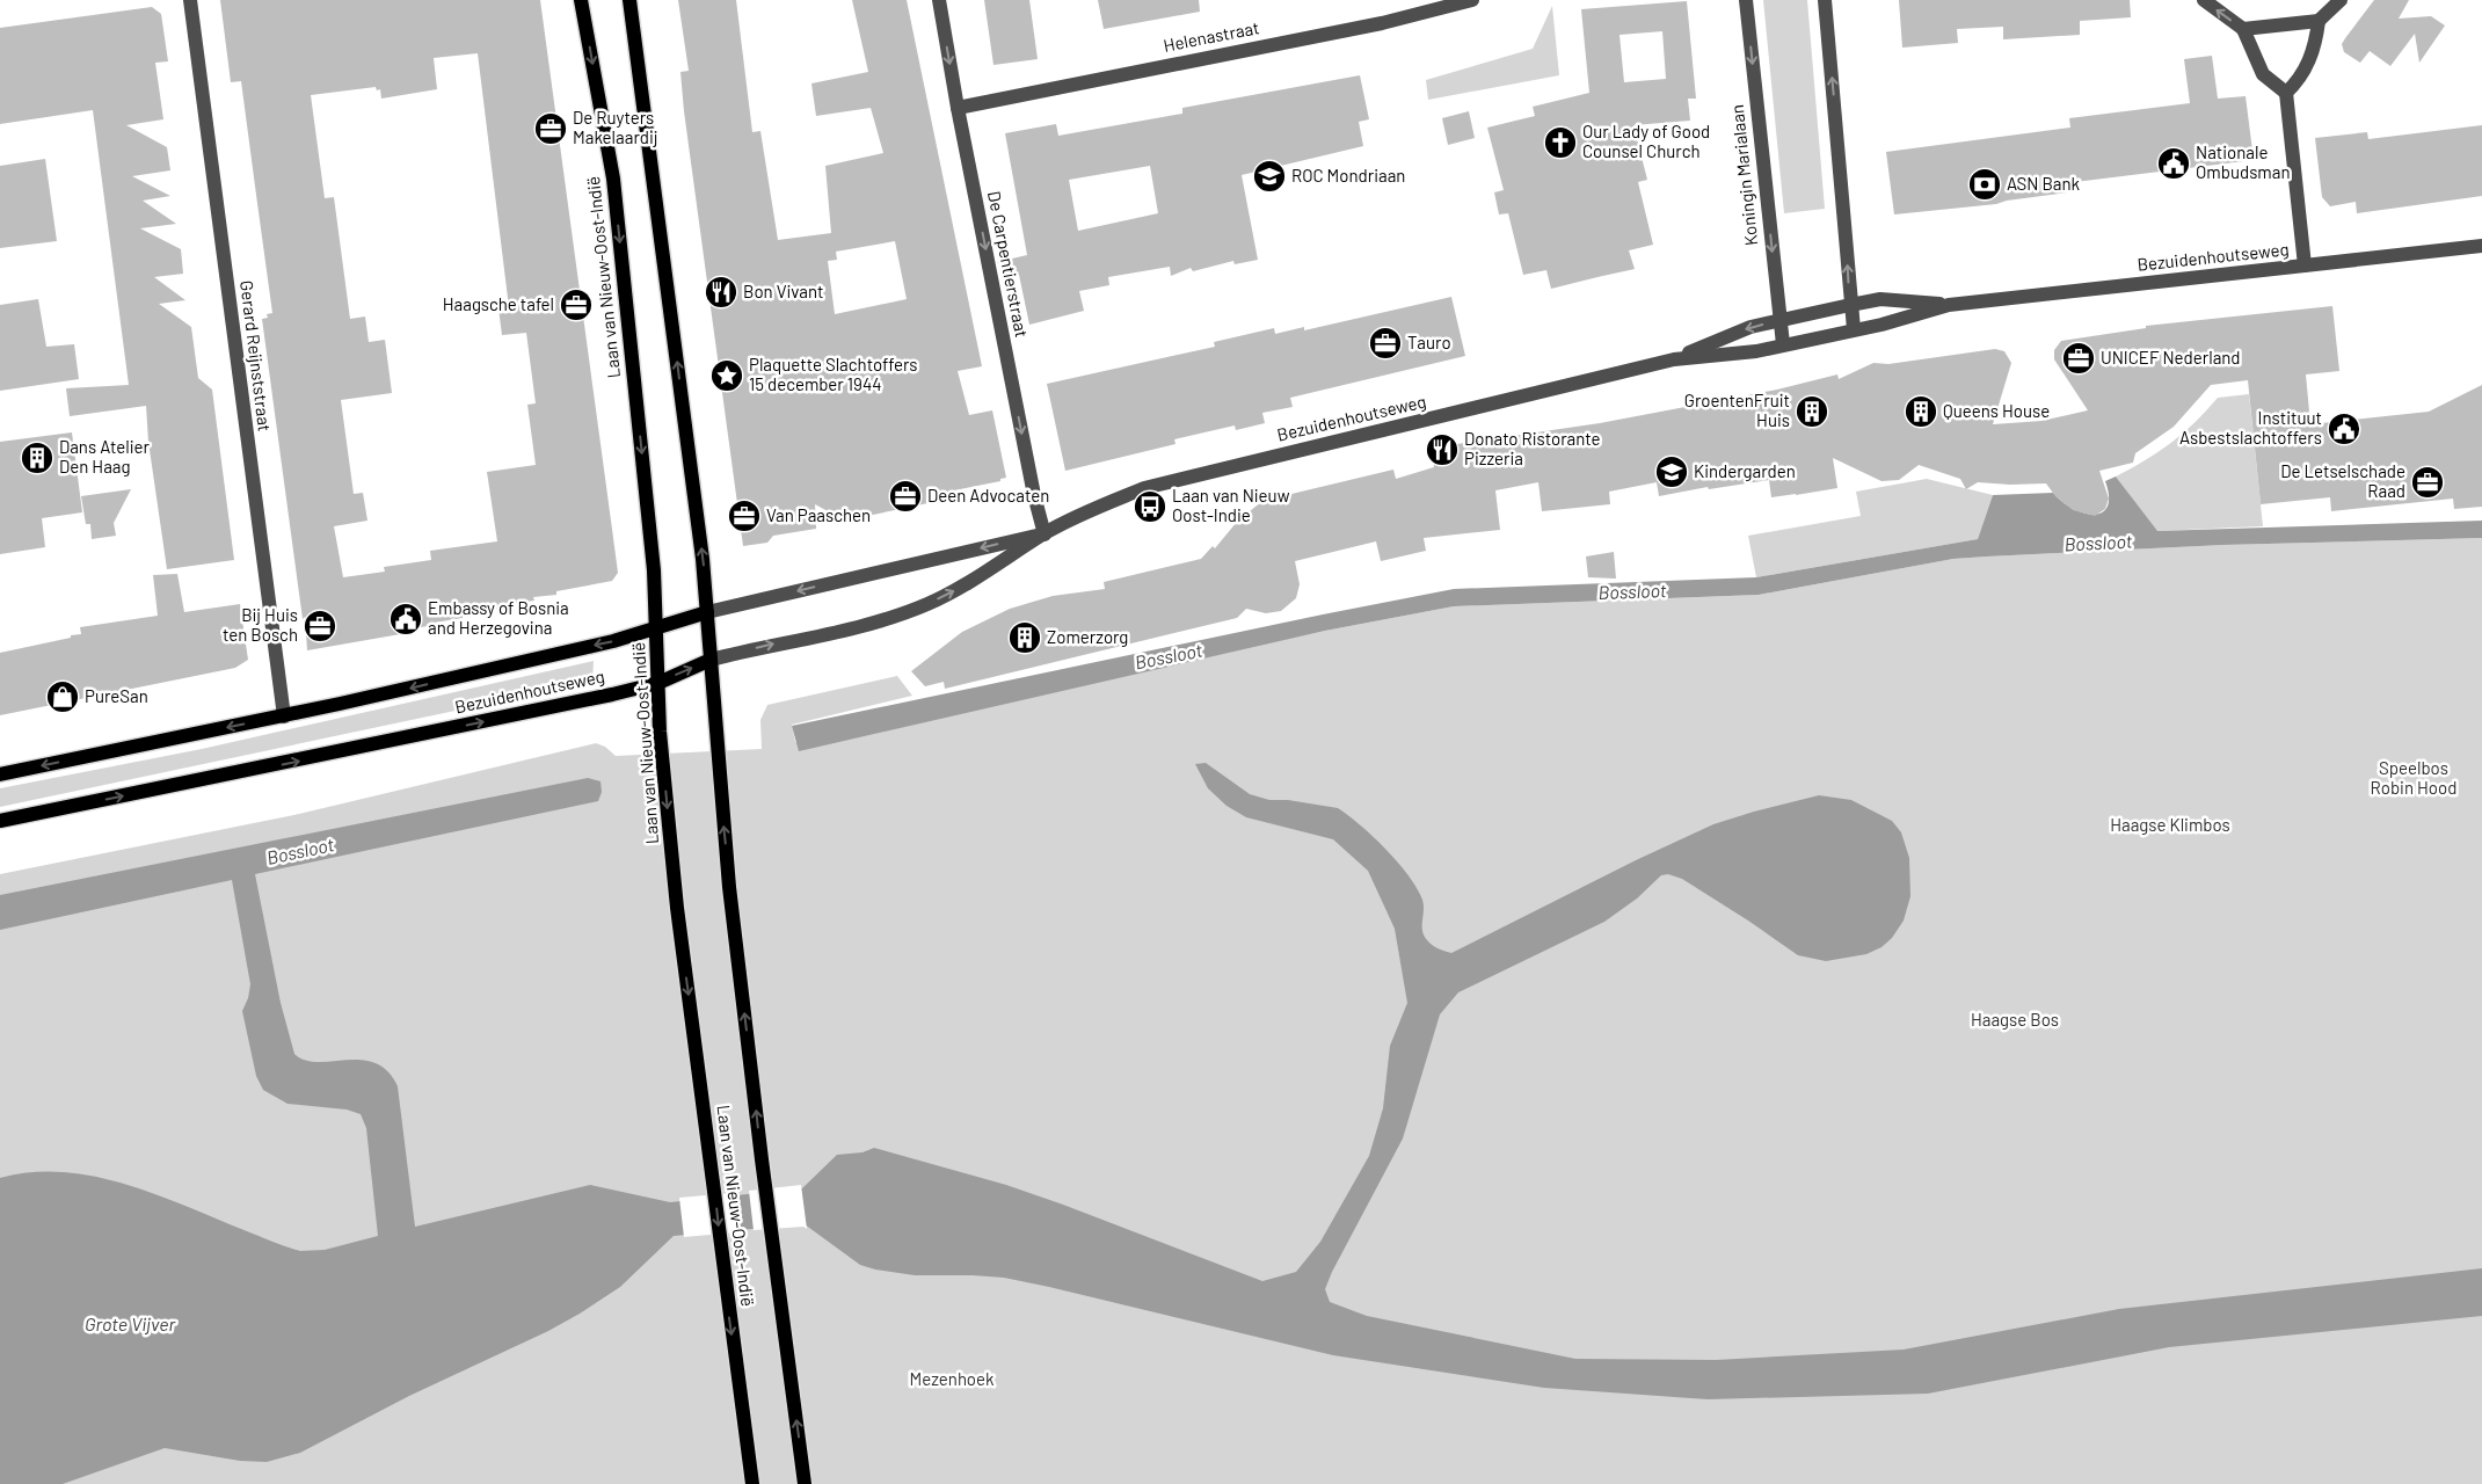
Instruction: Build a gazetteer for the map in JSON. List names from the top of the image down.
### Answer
{
  "streets": {
    "main road": ["Bezuidenhoutseweg", "Laan van Nieuw-Oost-Indië"],
    "street": [
      "Helenastraat",
      "Koningin Marialaan",
      "De Carpentierstraat",
      "Gerard Reijnststraat"
    ]
  },
  "crossings": [
    ["Helenastraat", "De Carpentierstraat"],
    ["Koningin Marialaan", "Bezuidenhoutseweg"],
    ["Bezuidenhoutseweg", "De Carpentierstraat"],
    ["Bezuidenhoutseweg", "Laan van Nieuw-Oost-Indië"],
    ["Bezuidenhoutseweg", "Gerard Reijnststraat"]
  ],
  "one_way": ["De Carpentierstraat"],
  "water": ["Bossloot", "Grote Vijver"],
  "parks": [
    "Speelbos Robin Hood",
    "Haagse Klimbos",
    "Haagse Bos",
    "Mezenhoek"
  ],
  "places": {
    "office": [
      "De Ruyters Makelaardij",
      "Haagsche tafel",
      "Tauro",
      "UNICEF Nederland",
      "De Letselschade Raad",
      "Deen Advocaten",
      "Van Paaschen",
      "Bij Huis ten Bosch"
    ],
    "church": ["Our Lady of Good Counsel Church"],
    "public building": ["Nationale Ombudsman", "Instituut Asbestslachtoffers", "Embassy of Bosnia and Herzegovina"],
    "school or university": ["ROC Mondriaan", "Kindergarden"],
    "bank": ["ASN Bank"],
    "restaurant": ["Bon Vivant", "Donato Ristorante Pizzeria"],
    "place": ["Plaquette Slachtoffers 15 december 1944"],
    "building": [
      "GroentenFruit Huis",
      "Queens House",
      "Dans Atelier Den Haag",
      "Zomerzorg"
    ],
    "bus stop": ["Laan van Nieuw Oost-Indie"],
    "shop": ["PureSan"]
  }
}
